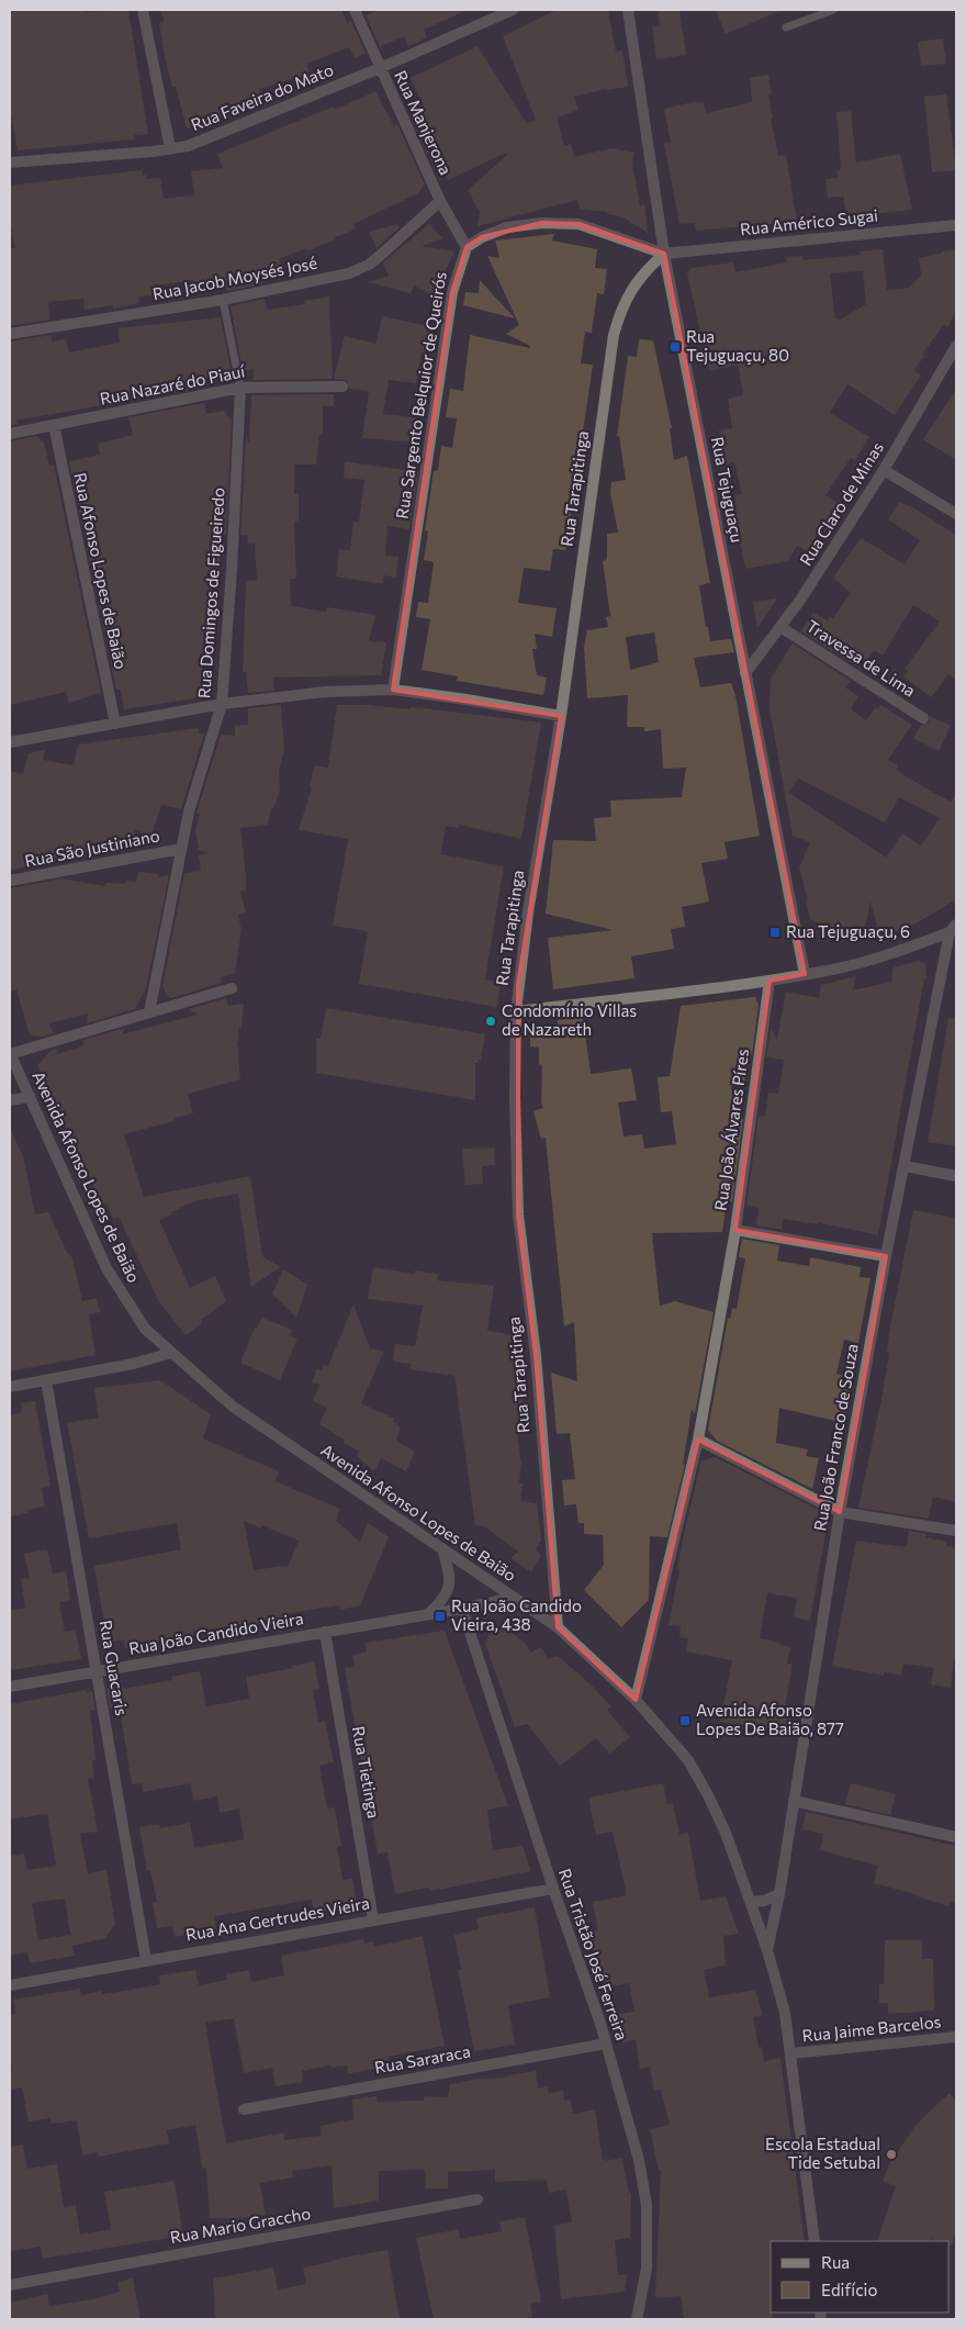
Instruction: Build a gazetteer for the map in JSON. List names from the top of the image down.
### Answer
{
  "streets": {
    "street": [
      "Rua Faveira do Mato",
      "Rua Manjerona",
      "Rua Américo Sugai",
      "Rua Jacob Moysés José",
      "Rua Nazaré do Piauí",
      "Rua Sargento Belquior de Queirós",
      "Rua Tarapitinga",
      "Rua Tejuguaçu",
      "Rua Claro de Minas",
      "Rua Afonso Lopes de Baião",
      "Rua Domingos de Figueiredo",
      "Travessa de Lima",
      "Rua São Justiniano",
      "Rua João Álvares Píres",
      "Avenida Afonso Lopes de Baião",
      "Rua João Franco de Souza",
      "Rua João Candido Vieira",
      "Rua Guacaris",
      "Rua Tietinga",
      "Rua Ana Gertrudes Vieira",
      "Rua Tristão José Ferreira",
      "Rua Jaime Barcelos",
      "Rua Sararaca",
      "Rua Mario Graccho"
    ]
  },
  "crossings": [
    ["Rua Faveira do Mato", "Rua Manjerona"],
    ["Rua Manjerona", "Rua Jacob Moysés José"],
    ["Rua Manjerona", "Rua Sargento Belquior de Queirós"],
    ["Rua Américo Sugai", "Rua Tarapitinga"],
    ["Rua Américo Sugai", "Rua Tejuguaçu"],
    ["Rua Jacob Moysés José", "Rua Domingos de Figueiredo"],
    ["Rua Nazaré do Piauí", "Rua Afonso Lopes de Baião"],
    ["Rua Nazaré do Piauí", "Rua Domingos de Figueiredo"],
    ["Rua Tarapitinga", "Rua Tejuguaçu"],
    ["Rua Tarapitinga", "Avenida Afonso Lopes de Baião"],
    ["Rua Tejuguaçu", "Rua Claro de Minas"],
    ["Rua Claro de Minas", "Travessa de Lima"],
    ["Rua Domingos de Figueiredo", "Rua São Justiniano"],
    ["Rua João Álvares Píres", "Rua João Franco de Souza"],
    ["Avenida Afonso Lopes de Baião", "Rua João Franco de Souza"],
    ["Avenida Afonso Lopes de Baião", "Rua João Candido Vieira"],
    ["Avenida Afonso Lopes de Baião", "Rua Jaime Barcelos"],
    ["Rua João Candido Vieira", "Rua Guacaris"],
    ["Rua João Candido Vieira", "Rua Tietinga"],
    ["Rua João Candido Vieira", "Rua Tristão José Ferreira"],
    ["Rua Guacaris", "Rua Ana Gertrudes Vieira"],
    ["Rua Tietinga", "Rua Ana Gertrudes Vieira"],
    ["Rua Ana Gertrudes Vieira", "Rua Tristão José Ferreira"],
    ["Rua Tristão José Ferreira", "Rua Sararaca"]
  ],
  "places": {
    "transit": [
      "Rua Tejuguaçu, 80",
      "Rua Tejuguaçu, 6",
      "Rua João Candido Vieira, 438",
      "Avenida Afonso Lopes De Baião, 877"
    ],
    "other": ["Condomínio Villas de Nazareth", "Escola Estadual Tide Setubal"]
  },
  "legend": ["Rua", "Edifício"]
}
